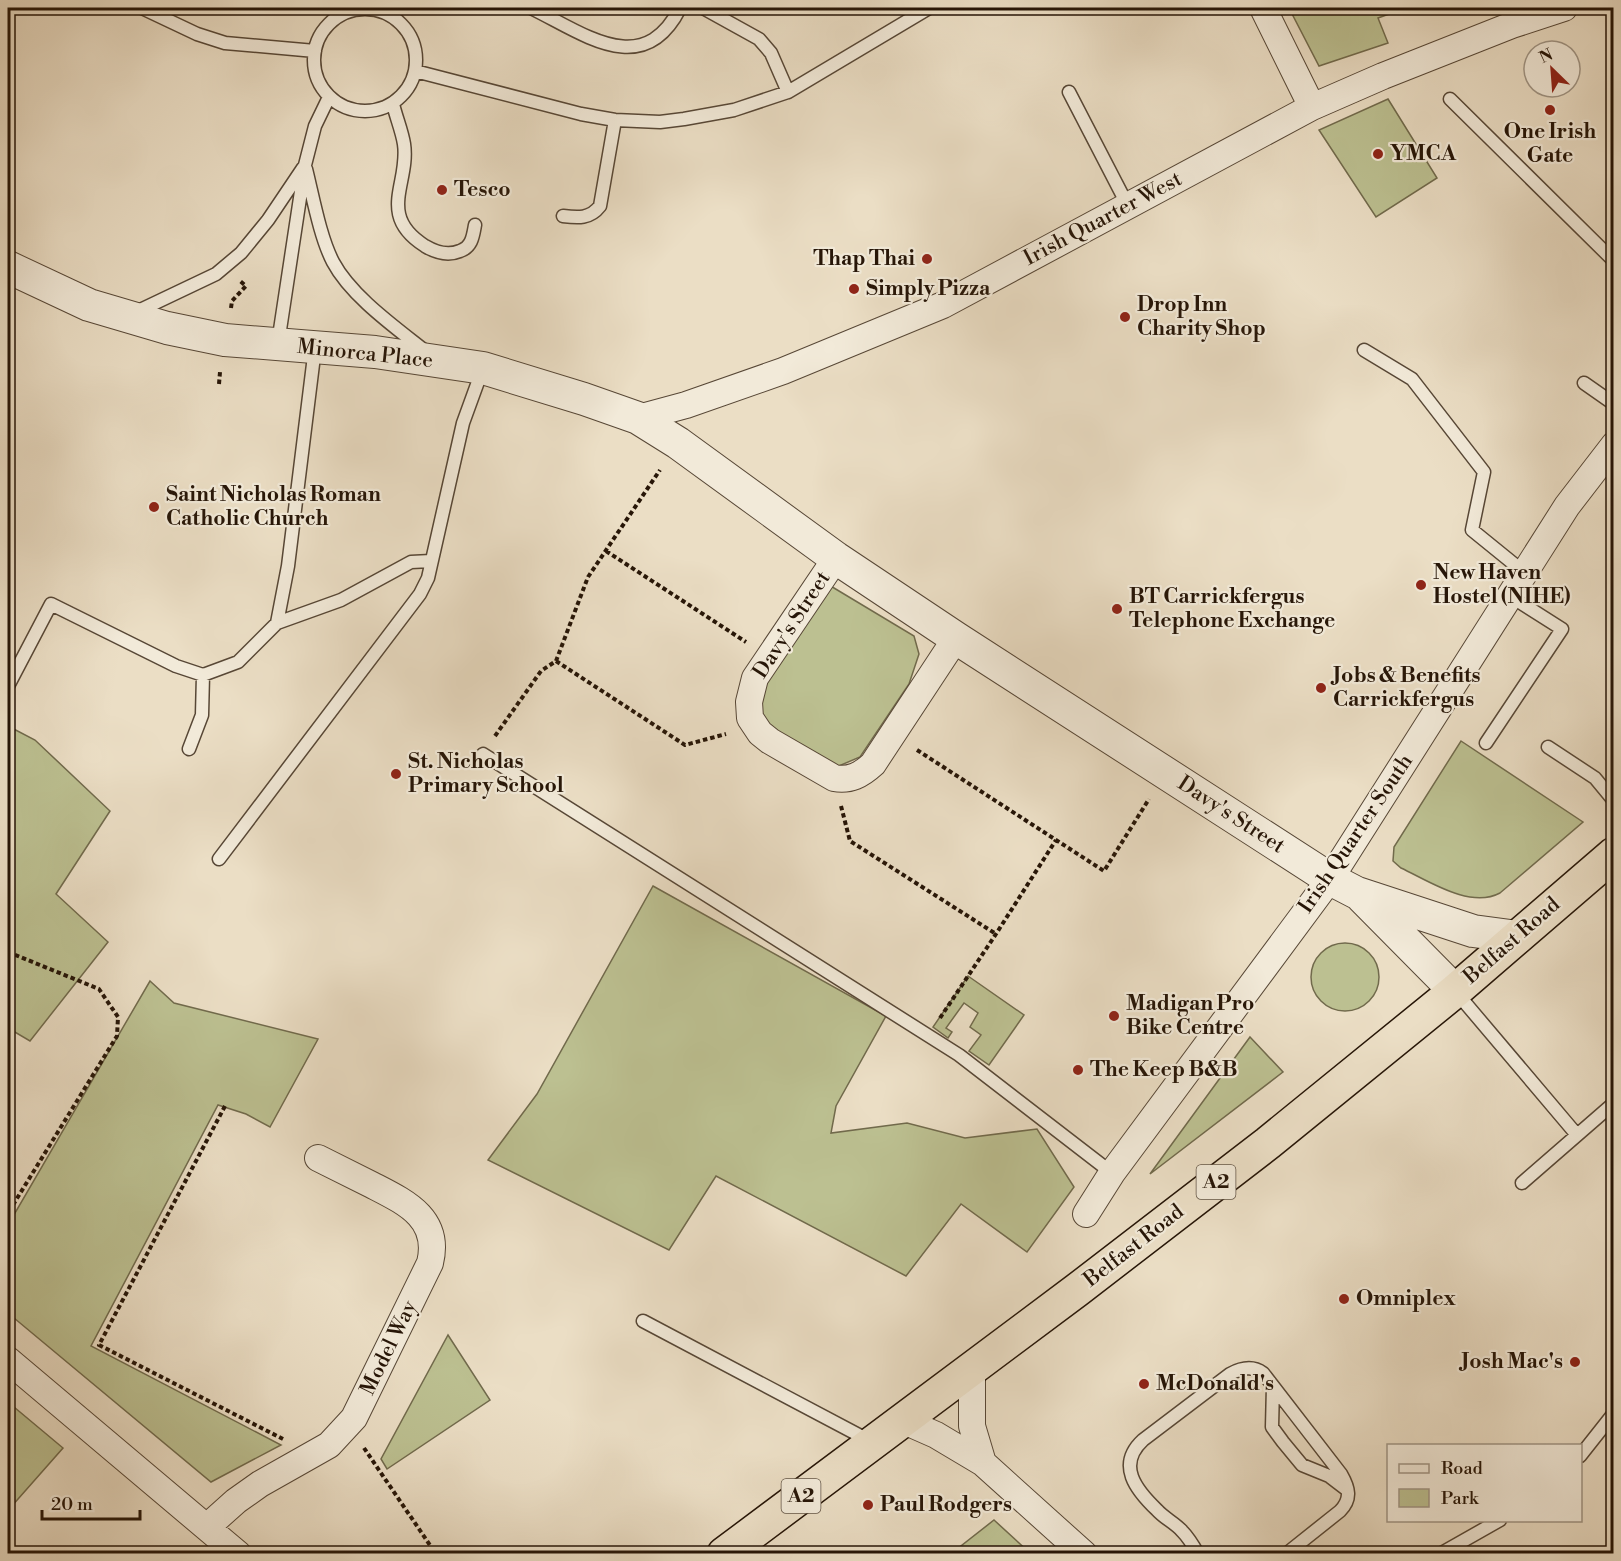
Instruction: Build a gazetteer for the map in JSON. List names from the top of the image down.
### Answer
{
  "streets": {
    "highway": ["Belfast Road", "A2"],
    "street": [
      "Irish Quarter West",
      "Minorca Place",
      "Davy's Street",
      "Irish Quarter South",
      "Model Way"
    ]
  },
  "crossings": [
    ["Irish Quarter West", "Minorca Place"],
    ["Irish Quarter West", "Davy's Street"],
    ["Minorca Place", "Davy's Street"],
    ["Davy's Street", "Irish Quarter South"],
    ["Davy's Street", "Belfast Road"]
  ],
  "places": [
    "One Irish Gate",
    "YMCA",
    "Tesco",
    "Thap Thai",
    "Simply Pizza",
    "Drop Inn Charity Shop",
    "Saint Nicholas Roman Catholic Church",
    "New Haven Hostel (NIHE)",
    "BT Carrickfergus Telephone Exchange",
    "Jobs & Benefits Carrickfergus",
    "St. Nicholas Primary School",
    "Madigan Pro Bike Centre",
    "The Keep B&B",
    "Omniplex",
    "Josh Mac's",
    "McDonald's",
    "Paul Rodgers"
  ],
  "legend": ["Road", "Park"],
  "scale_bar": "20 m",
  "north": "top left"
}
